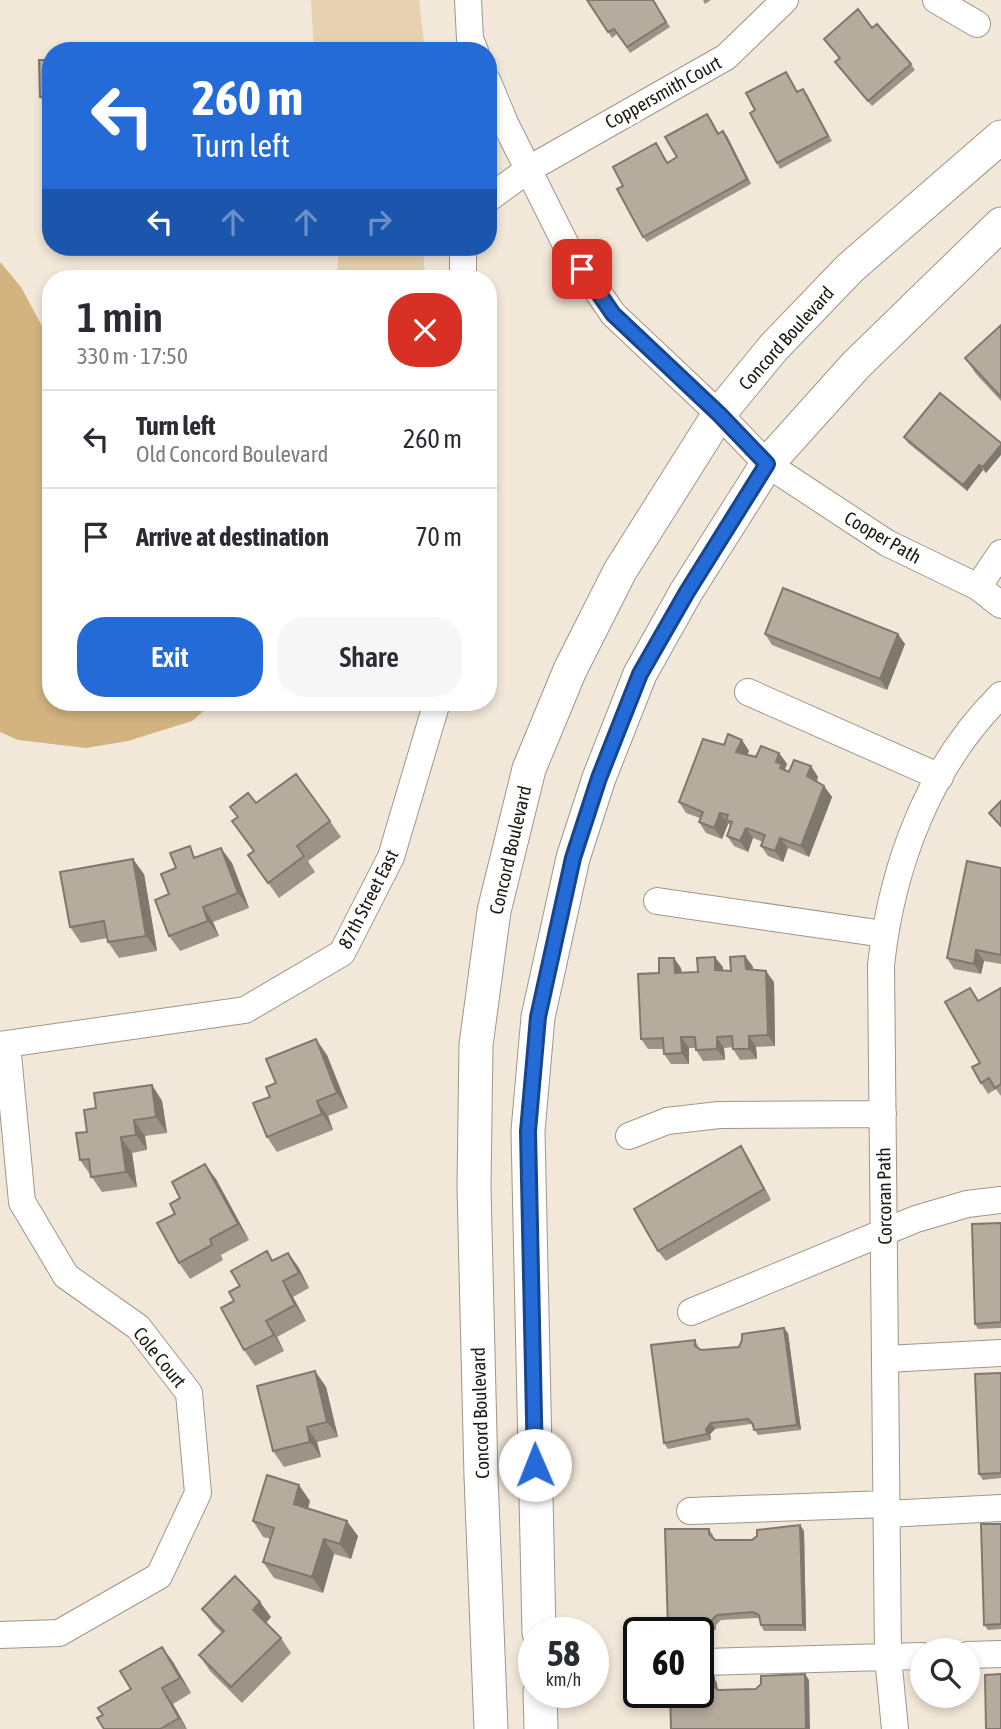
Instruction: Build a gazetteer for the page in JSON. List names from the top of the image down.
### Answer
{
  "streets": {
    "main road": ["Concord Boulevard"],
    "street": [
      "Coppersmith Court",
      "Cooper Path",
      "87th Street East",
      "Corcoran Path",
      "Cole Court"
    ]
  },
  "crossings": [
    ["Coppersmith Court", "Cooper Path"],
    ["Concord Boulevard", "Cooper Path"],
    ["87th Street East", "Cole Court"]
  ],
  "page": {
    "turn": ["260 m", "Turn left"],
    "heading": ["1 min", "330 m · 17:50"],
    "list": [
      {
        "name": "Turn left",
        "note": "Old Concord Boulevard",
        "value": "260 m"
      },
      {
        "name": "Arrive at destination",
        "value": "70 m"
      }
    ],
    "buttons": ["Exit", "Share"],
    "speed": "58 km/h",
    "limit": "60"
  }
}
